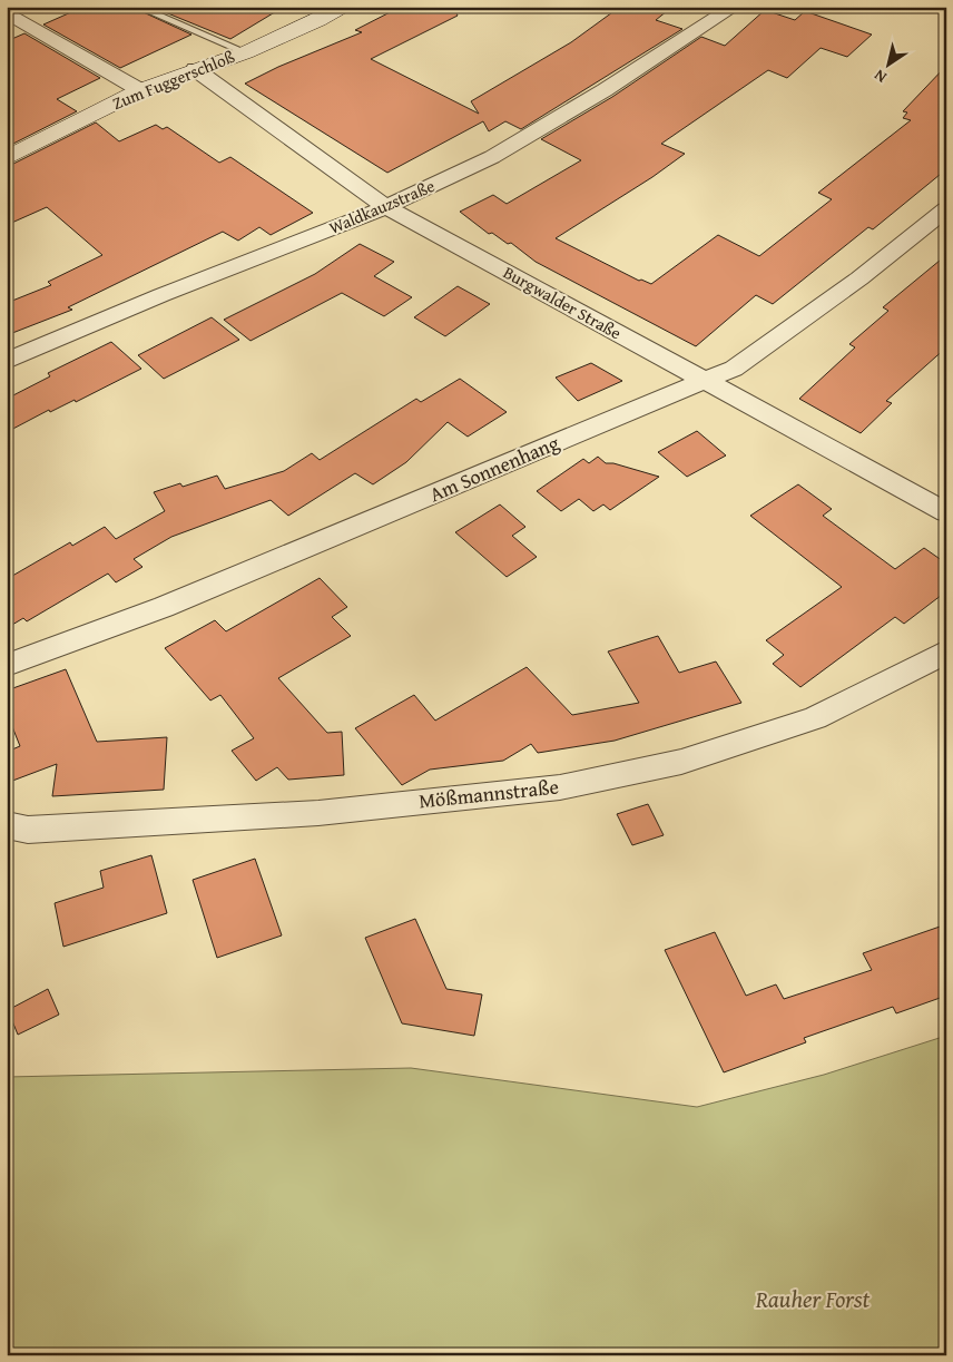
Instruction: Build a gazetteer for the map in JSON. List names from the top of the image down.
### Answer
{
  "streets": {
    "street": [
      "Zum Fuggerschloß",
      "Waldkauzstraße",
      "Burgwalder Straße",
      "Am Sonnenhang",
      "Mößmannstraße"
    ]
  },
  "crossings": [
    ["Zum Fuggerschloß", "Burgwalder Straße"],
    ["Waldkauzstraße", "Burgwalder Straße"],
    ["Burgwalder Straße", "Am Sonnenhang"]
  ],
  "parks": ["Rauher Forst"],
  "north": "bottom left"
}
